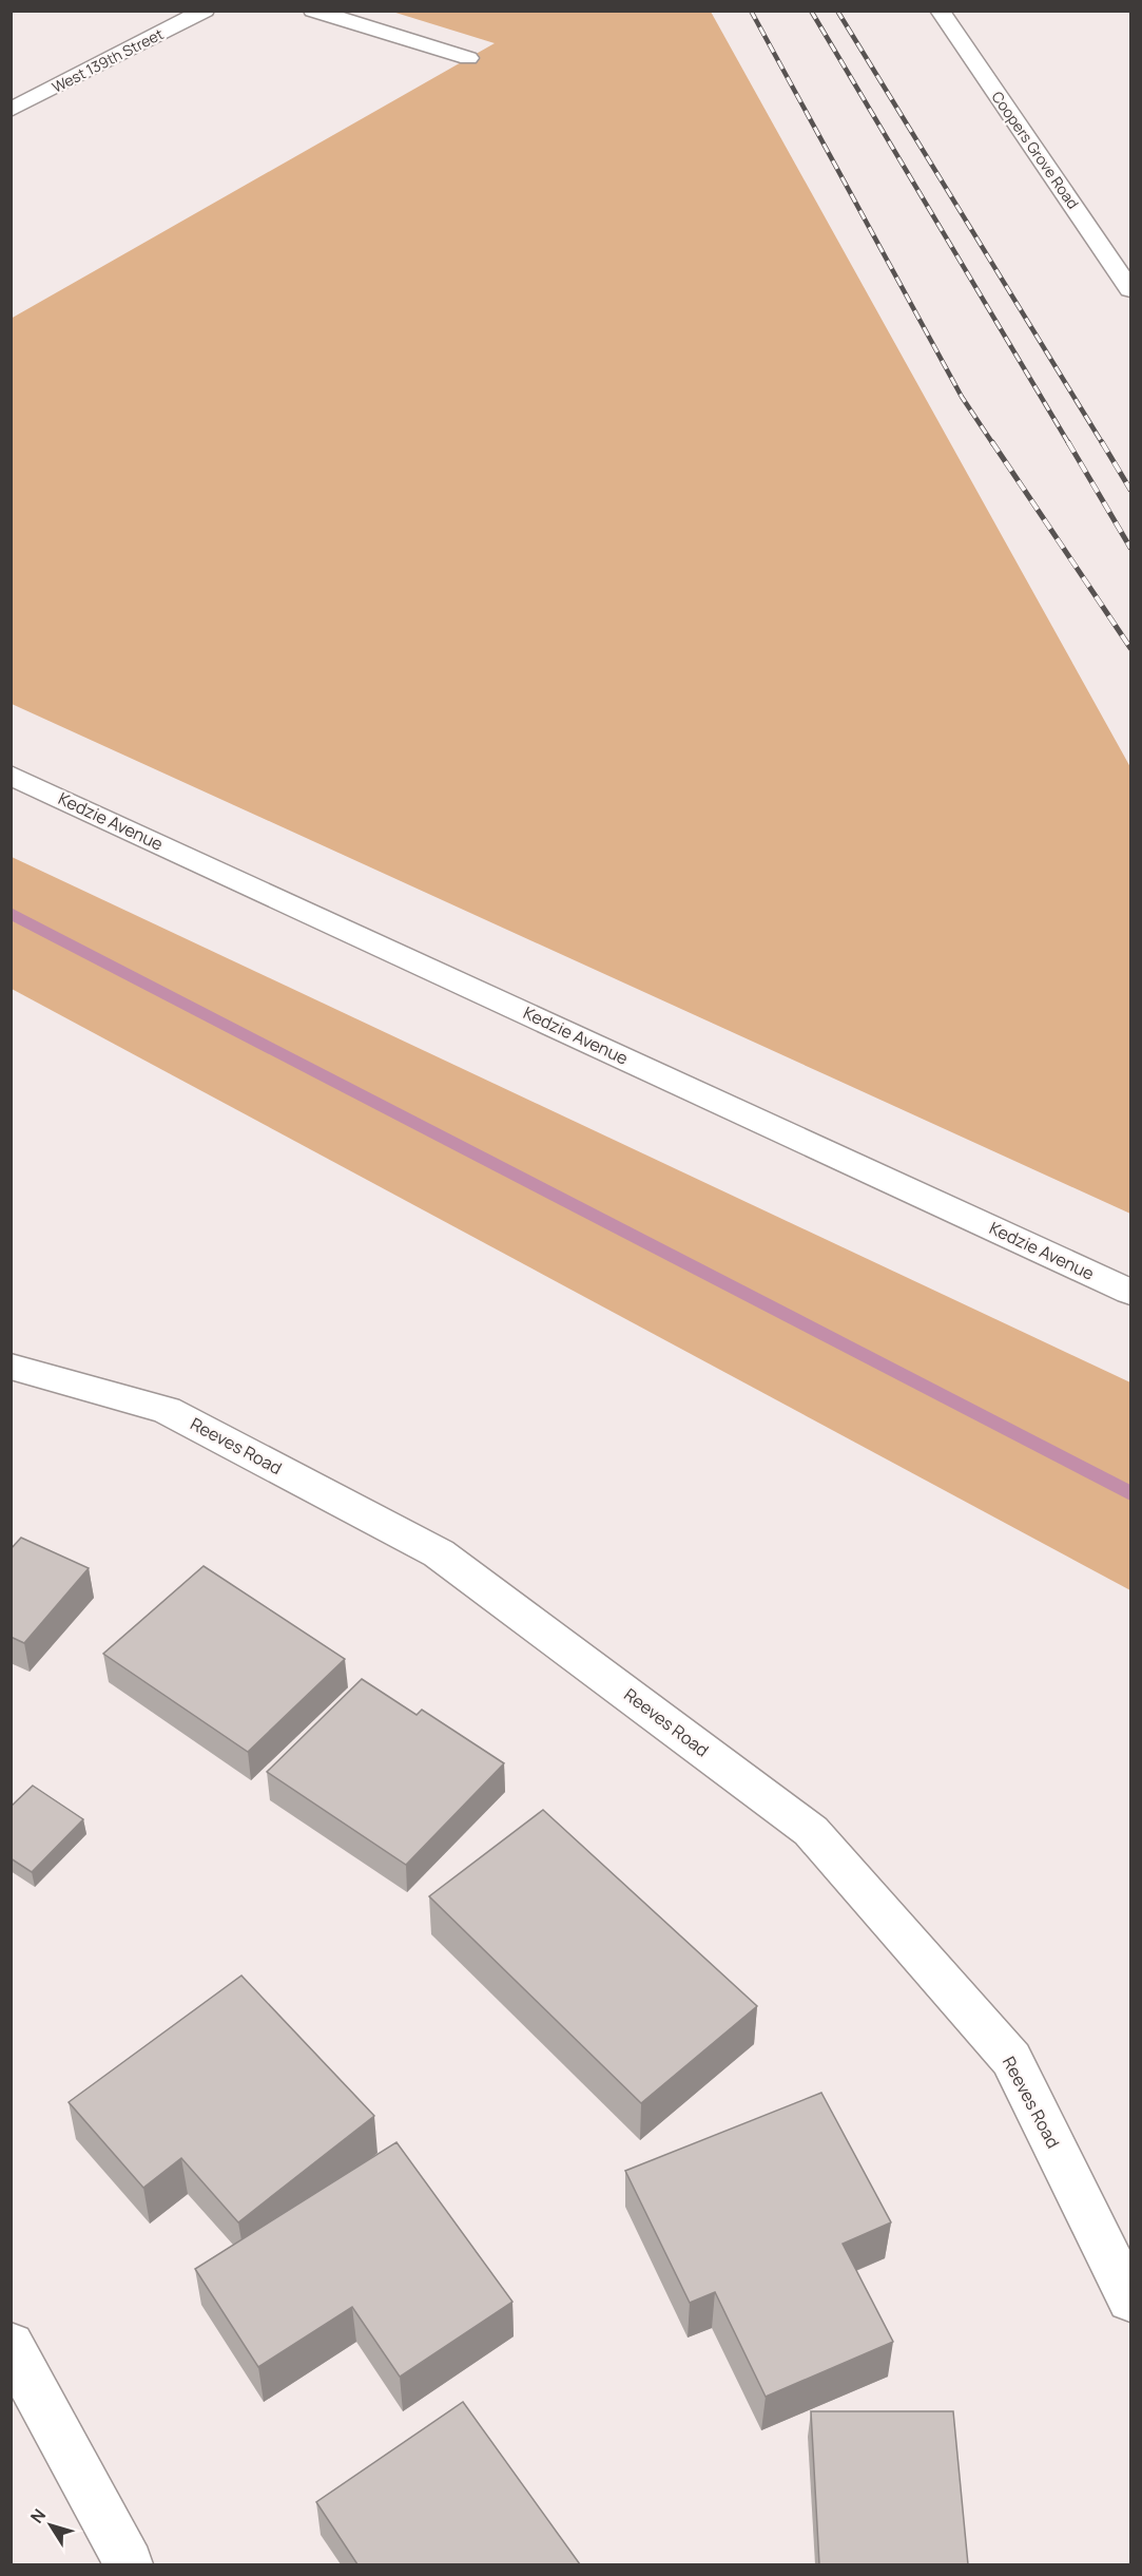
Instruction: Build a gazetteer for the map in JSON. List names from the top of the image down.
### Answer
{
  "streets": {
    "street": [
      "West 139th Street",
      "Coopers Grove Road",
      "Kedzie Avenue",
      "Reeves Road"
    ]
  },
  "north": "top left"
}
